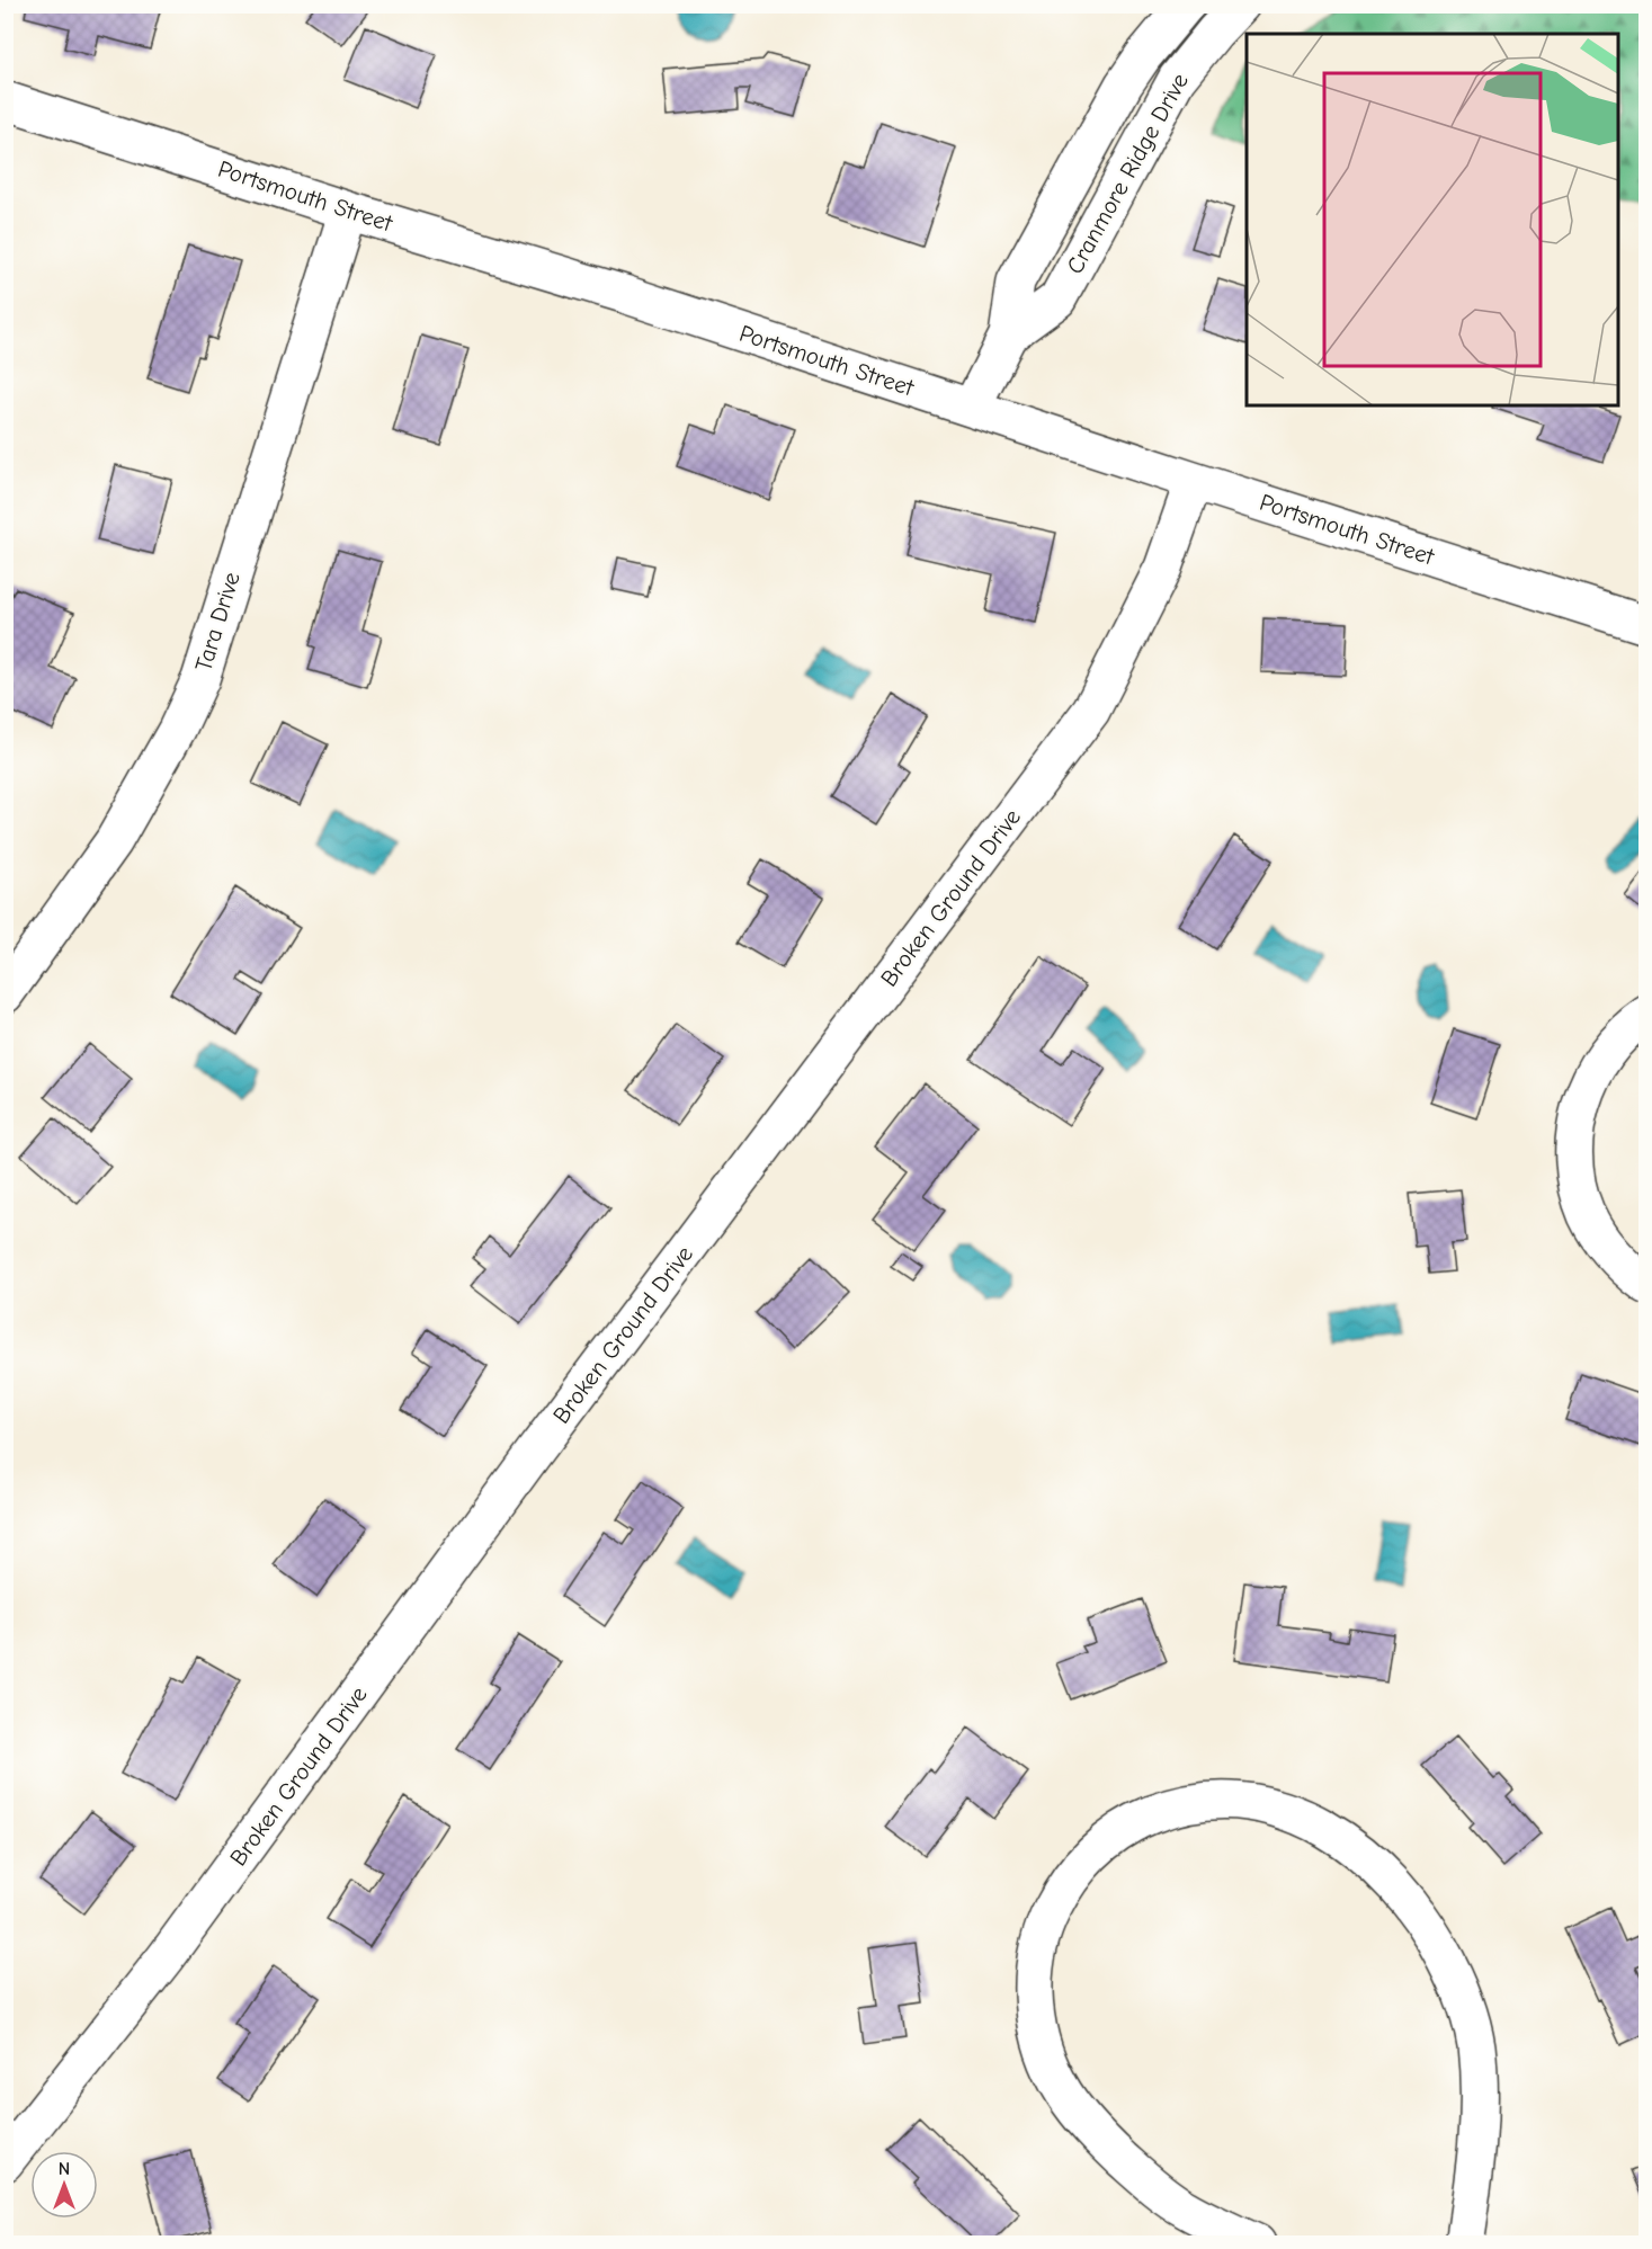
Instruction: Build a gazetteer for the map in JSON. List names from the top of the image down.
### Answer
{
  "streets": {
    "street": [
      "Cranmore Ridge Drive",
      "Portsmouth Street",
      "Tara Drive",
      "Broken Ground Drive"
    ]
  },
  "crossings": [
    ["Cranmore Ridge Drive", "Portsmouth Street"],
    ["Portsmouth Street", "Tara Drive"],
    ["Portsmouth Street", "Broken Ground Drive"]
  ],
  "north": "top"
}
